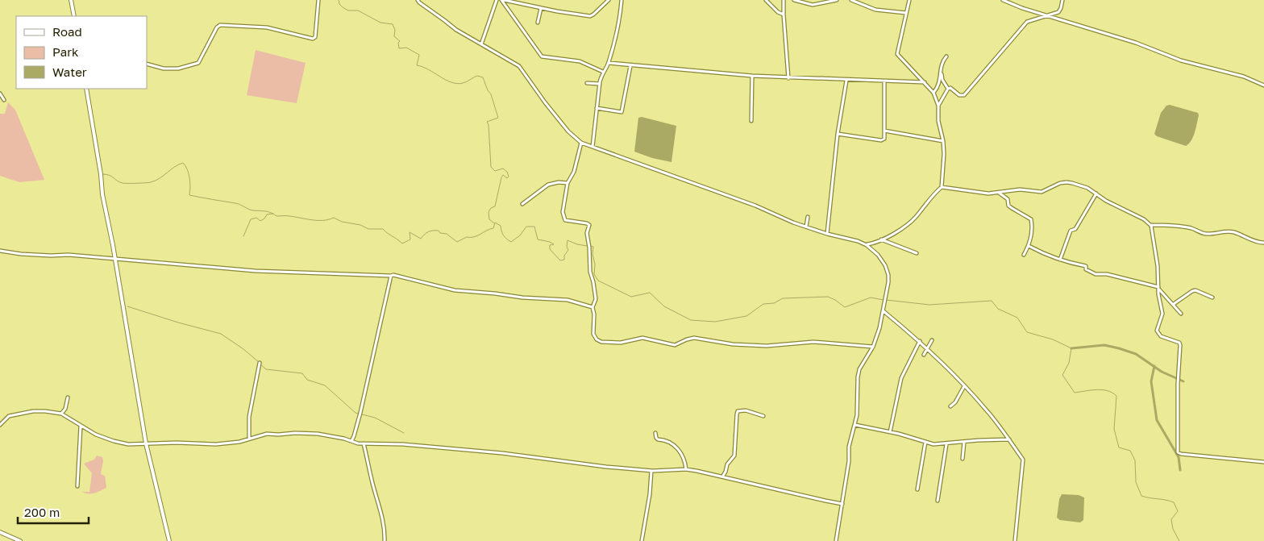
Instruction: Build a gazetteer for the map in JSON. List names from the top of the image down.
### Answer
{
  "legend": ["Road", "Park", "Water"],
  "scale_bar": "200 m"
}
